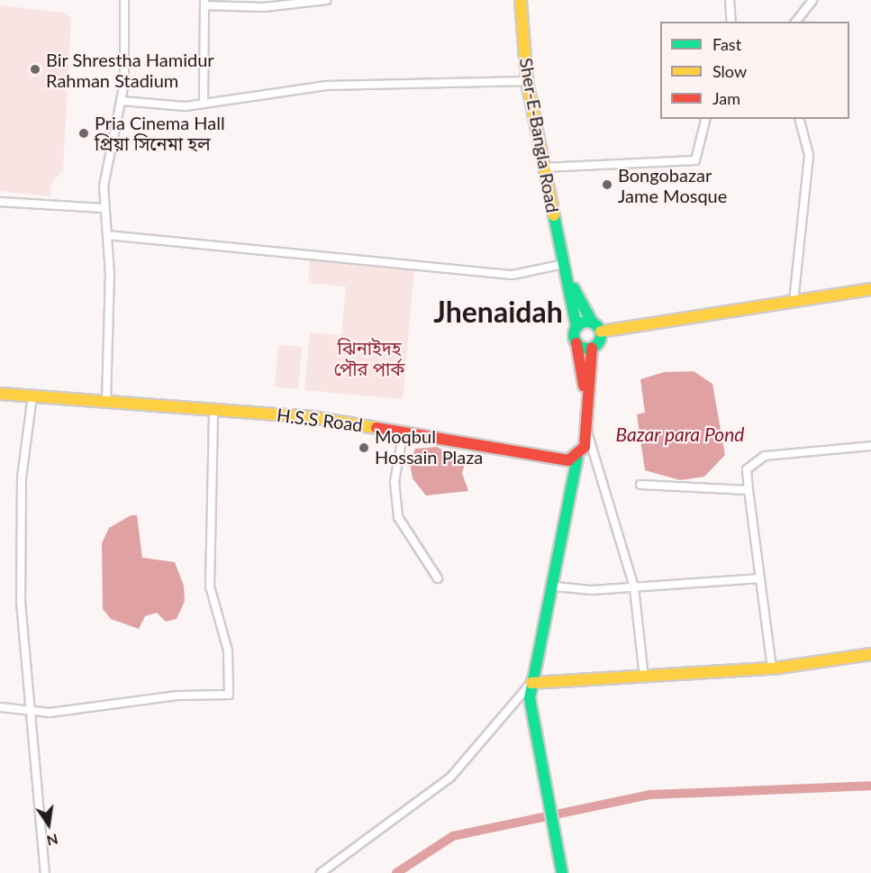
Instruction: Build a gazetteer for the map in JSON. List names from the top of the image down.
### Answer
{
  "streets": {
    "main road": ["Sher-E-Bangla Road", "H.S.S Road"]
  },
  "districts": ["Jhenaidah"],
  "water": ["Bazar para Pond"],
  "parks": ["ঝিনাইদহ পৌর পার্ক"],
  "places": [
    "Bir Shrestha Hamidur Rahman Stadium",
    "Pria Cinema Hall প্রিয়া সিনেমা হল",
    "Bongobazar Jame Mosque",
    "Moqbul Hossain Plaza"
  ],
  "legend": ["Fast", "Slow", "Jam"],
  "north": "bottom"
}
